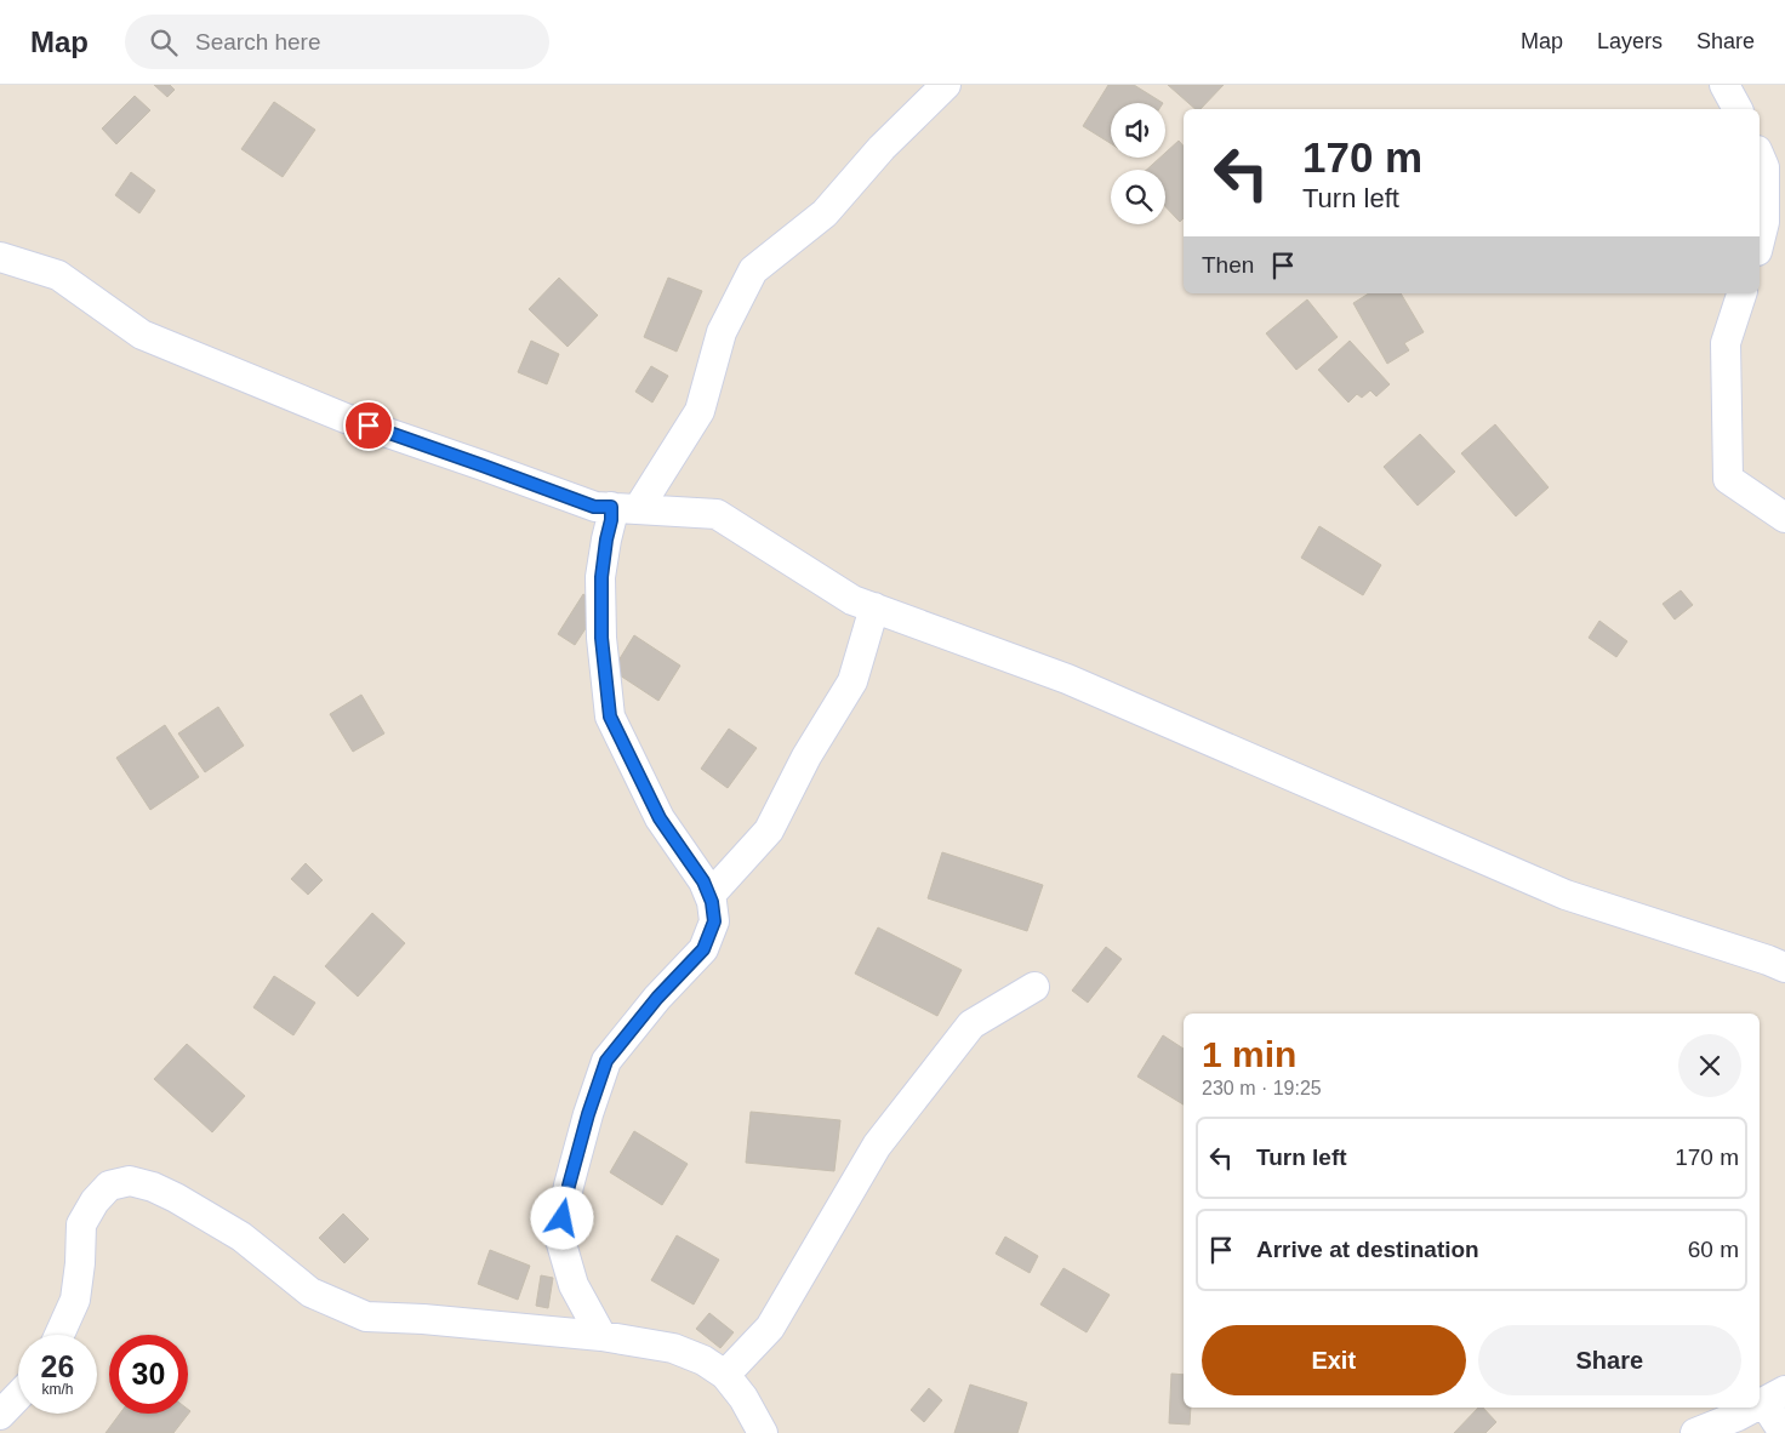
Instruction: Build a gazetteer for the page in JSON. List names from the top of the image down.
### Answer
{
  "page": {
    "header": "Map",
    "search": "Search here",
    "nav": ["Map", "Layers", "Share"],
    "turn": ["170 m", "Turn left"],
    "then": "Then",
    "heading": ["1 min", "230 m · 19:25"],
    "list": [
      {
        "name": "Turn left",
        "value": "170 m"
      },
      {
        "name": "Arrive at destination",
        "value": "60 m"
      }
    ],
    "buttons": ["Exit", "Share"],
    "speed": "26 km/h",
    "limit": "30"
  }
}
